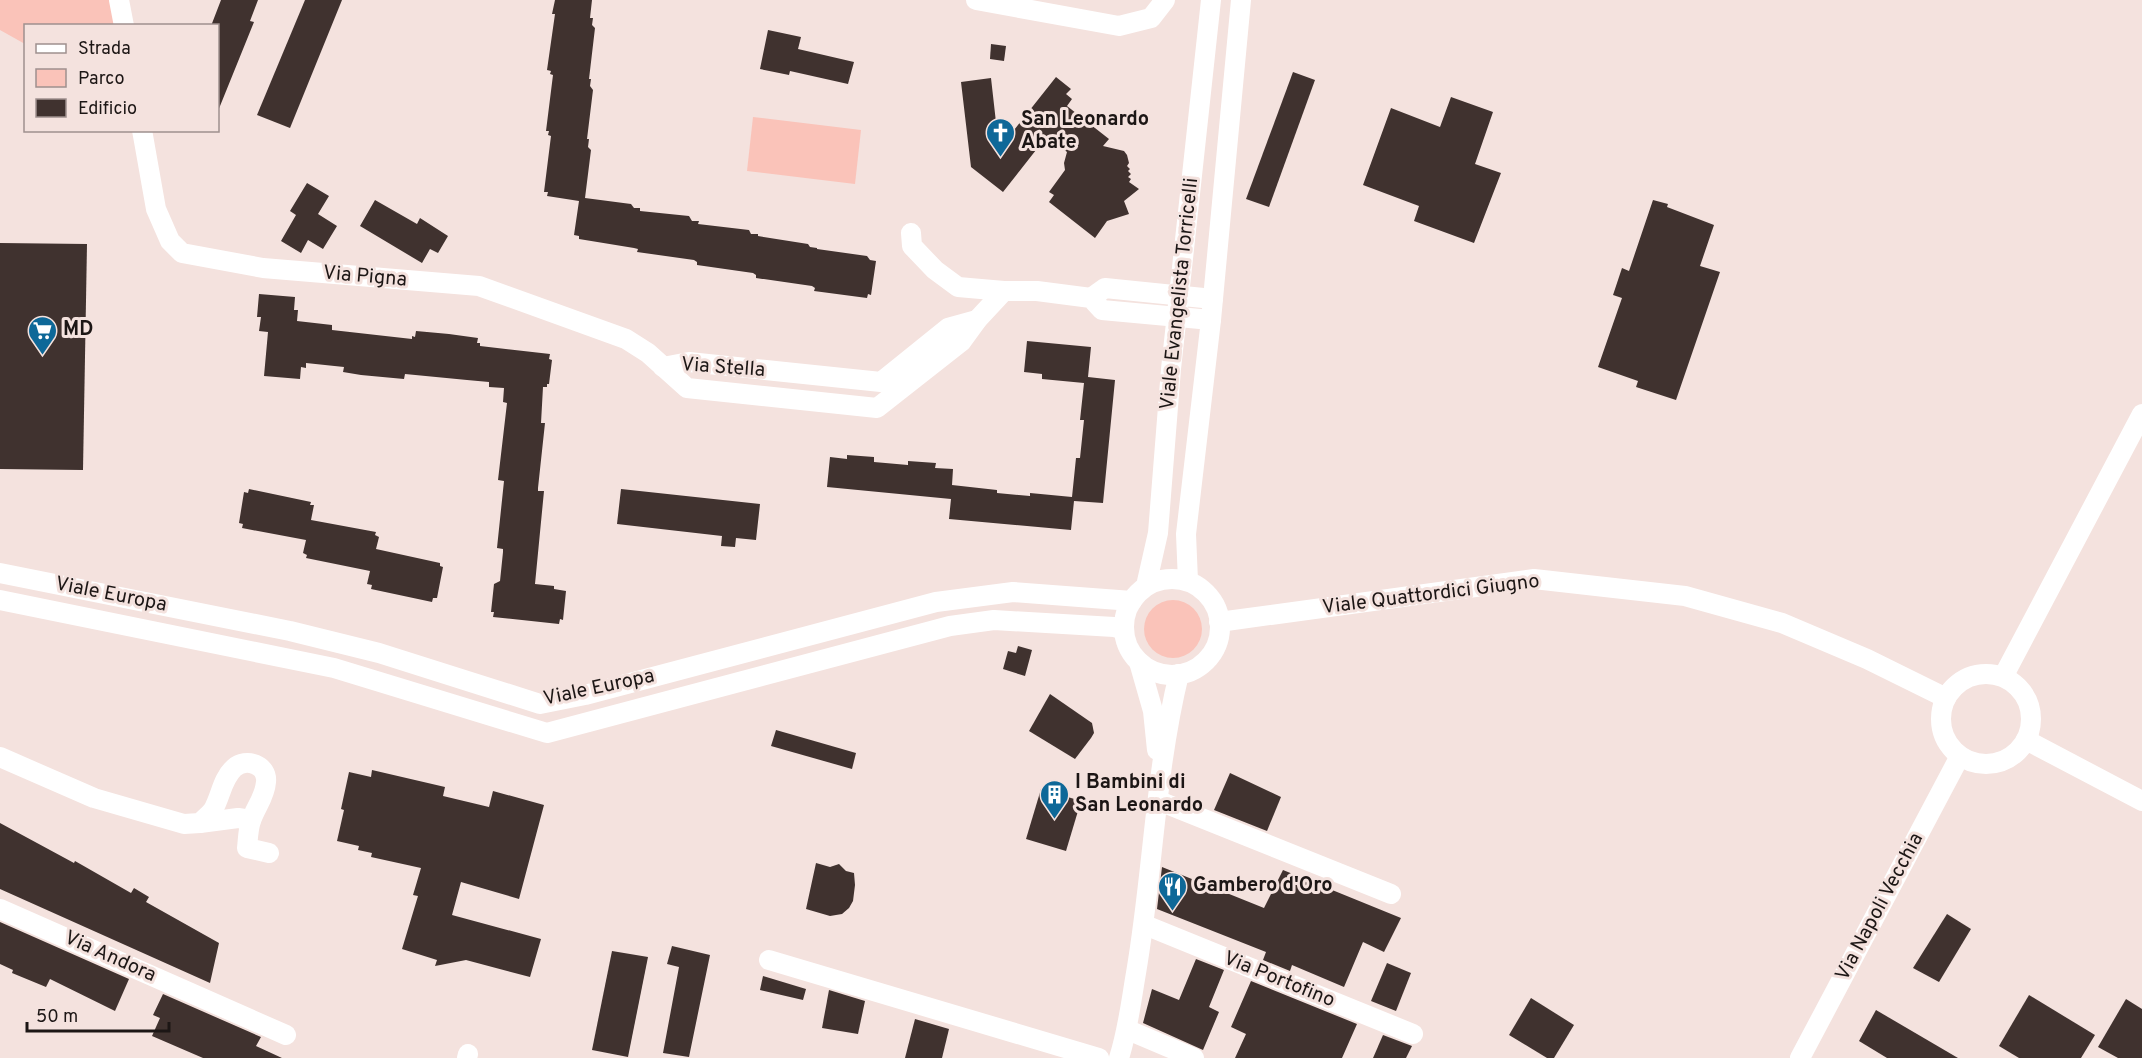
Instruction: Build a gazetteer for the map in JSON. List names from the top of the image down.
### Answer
{
  "streets": {
    "street": [
      "Via Pigna",
      "Viale Evangelista Torricelli",
      "Via Stella",
      "Viale Europa",
      "Viale Quattordici Giugno",
      "Via Napoli Vecchia",
      "Via Andora",
      "Via Portofino"
    ]
  },
  "crossings": [
    ["Via Pigna", "Via Stella"],
    ["Viale Evangelista Torricelli", "Viale Europa"],
    ["Viale Evangelista Torricelli", "Viale Quattordici Giugno"],
    ["Viale Europa", "Viale Quattordici Giugno"],
    ["Viale Quattordici Giugno", "Via Napoli Vecchia"]
  ],
  "places": {
    "church": ["San Leonardo Abate"],
    "supermarket": ["MD"],
    "building": ["I Bambini di San Leonardo"],
    "restaurant": ["Gambero d'Oro"]
  },
  "legend": ["Strada", "Parco", "Edificio"],
  "scale_bar": "50 m"
}
